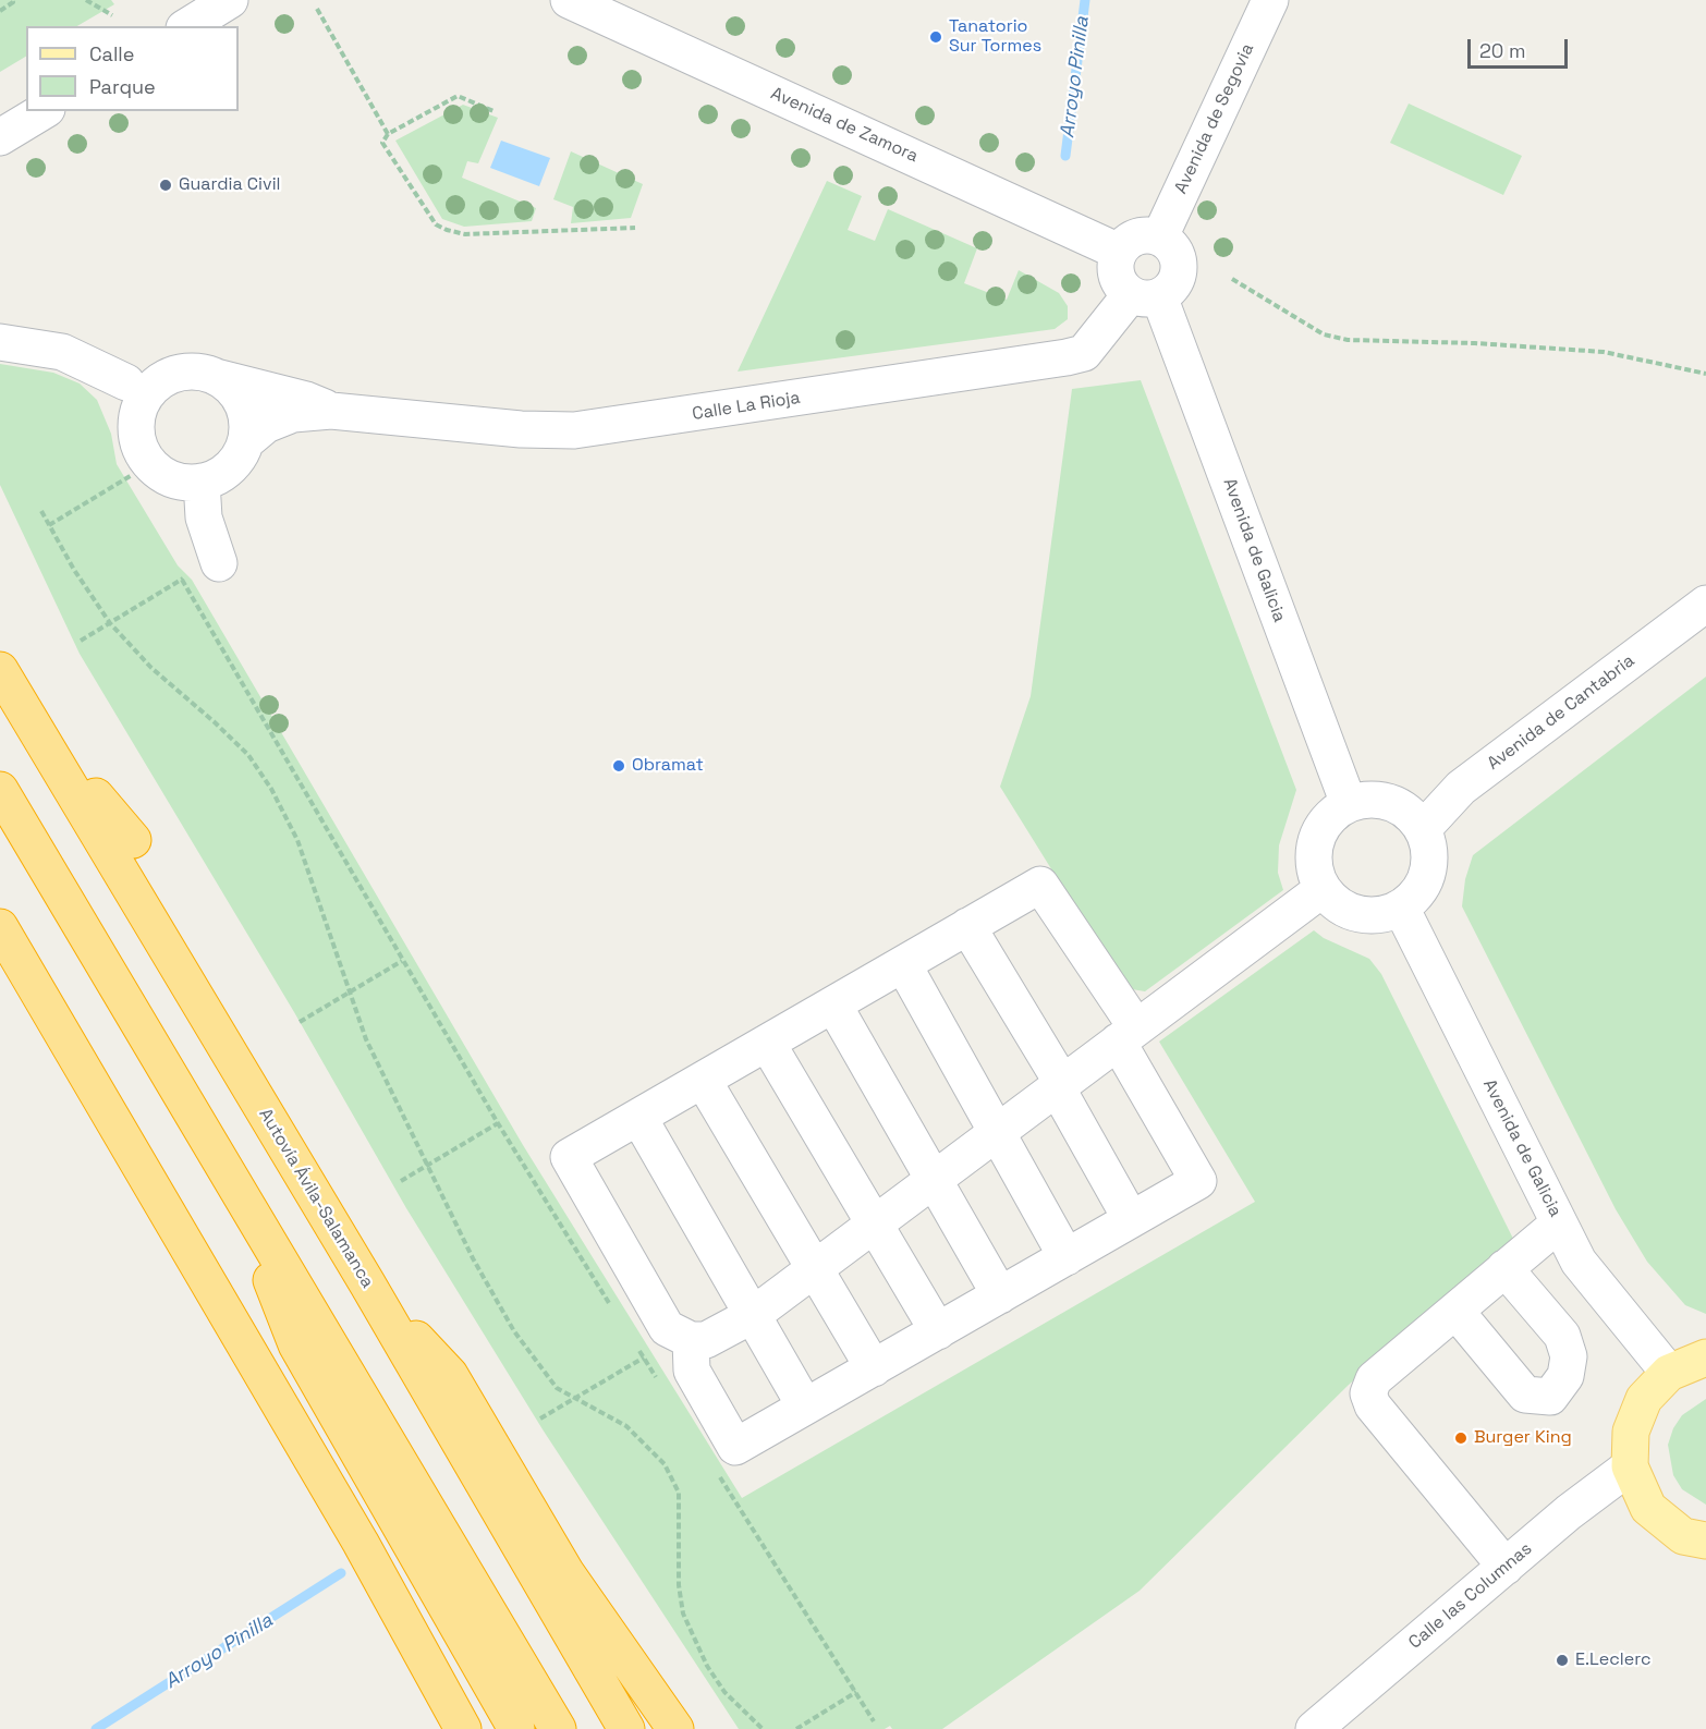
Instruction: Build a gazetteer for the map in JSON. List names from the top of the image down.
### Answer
{
  "streets": {
    "highway": ["Autovía Ávila-Salamanca"],
    "street": [
      "Avenida de Segovia",
      "Avenida de Zamora",
      "Calle La Rioja",
      "Avenida de Galicia",
      "Avenida de Cantabria",
      "Calle las Columnas"
    ]
  },
  "crossings": [
    ["Avenida de Segovia", "Avenida de Zamora"],
    ["Avenida de Segovia", "Calle La Rioja"],
    ["Avenida de Segovia", "Avenida de Galicia"],
    ["Avenida de Zamora", "Calle La Rioja"],
    ["Avenida de Zamora", "Avenida de Galicia"],
    ["Calle La Rioja", "Avenida de Galicia"],
    ["Avenida de Galicia", "Avenida de Cantabria"]
  ],
  "water": ["Arroyo Pinilla"],
  "places": [
    "Tanatorio Sur Tormes",
    "Guardia Civil",
    "Obramat",
    "Burger King",
    "E.Leclerc"
  ],
  "legend": ["Calle", "Parque"],
  "scale_bar": "20 m"
}
